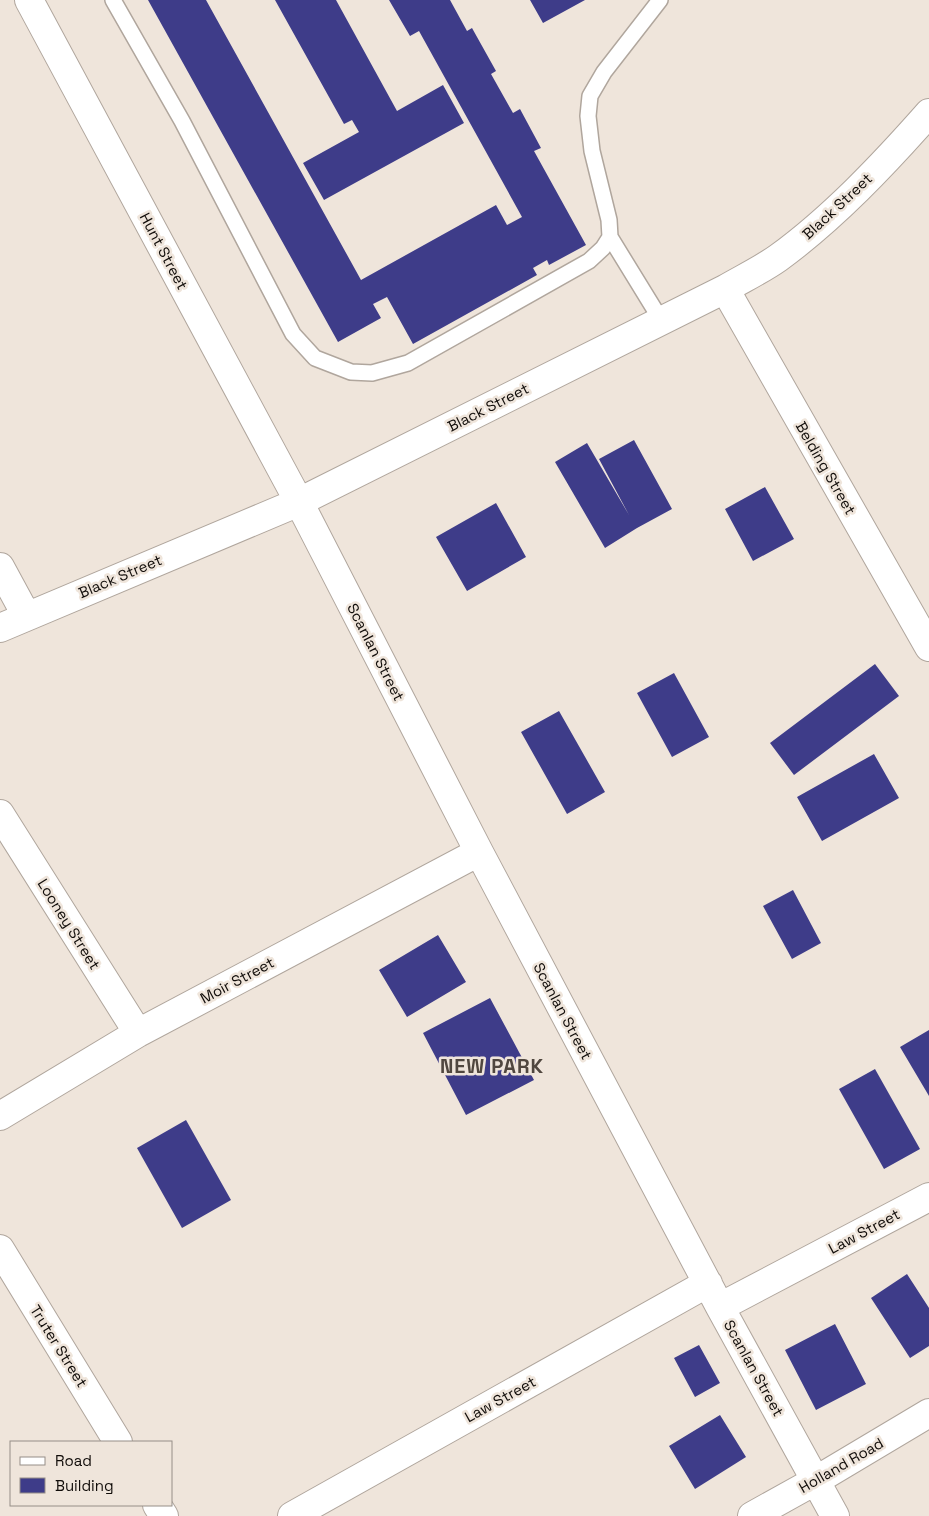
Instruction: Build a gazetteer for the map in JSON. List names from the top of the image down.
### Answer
{
  "streets": {
    "street": [
      "Black Street",
      "Hunt Street",
      "Belding Street",
      "Scanlan Street",
      "Looney Street",
      "Moir Street",
      "Law Street",
      "Truter Street",
      "Holland Road"
    ]
  },
  "crossings": [
    ["Black Street", "Hunt Street"],
    ["Black Street", "Belding Street"],
    ["Black Street", "Scanlan Street"],
    ["Hunt Street", "Scanlan Street"],
    ["Scanlan Street", "Moir Street"],
    ["Scanlan Street", "Law Street"],
    ["Scanlan Street", "Holland Road"],
    ["Looney Street", "Moir Street"]
  ],
  "districts": ["NEW PARK"],
  "legend": ["Road", "Building"]
}
